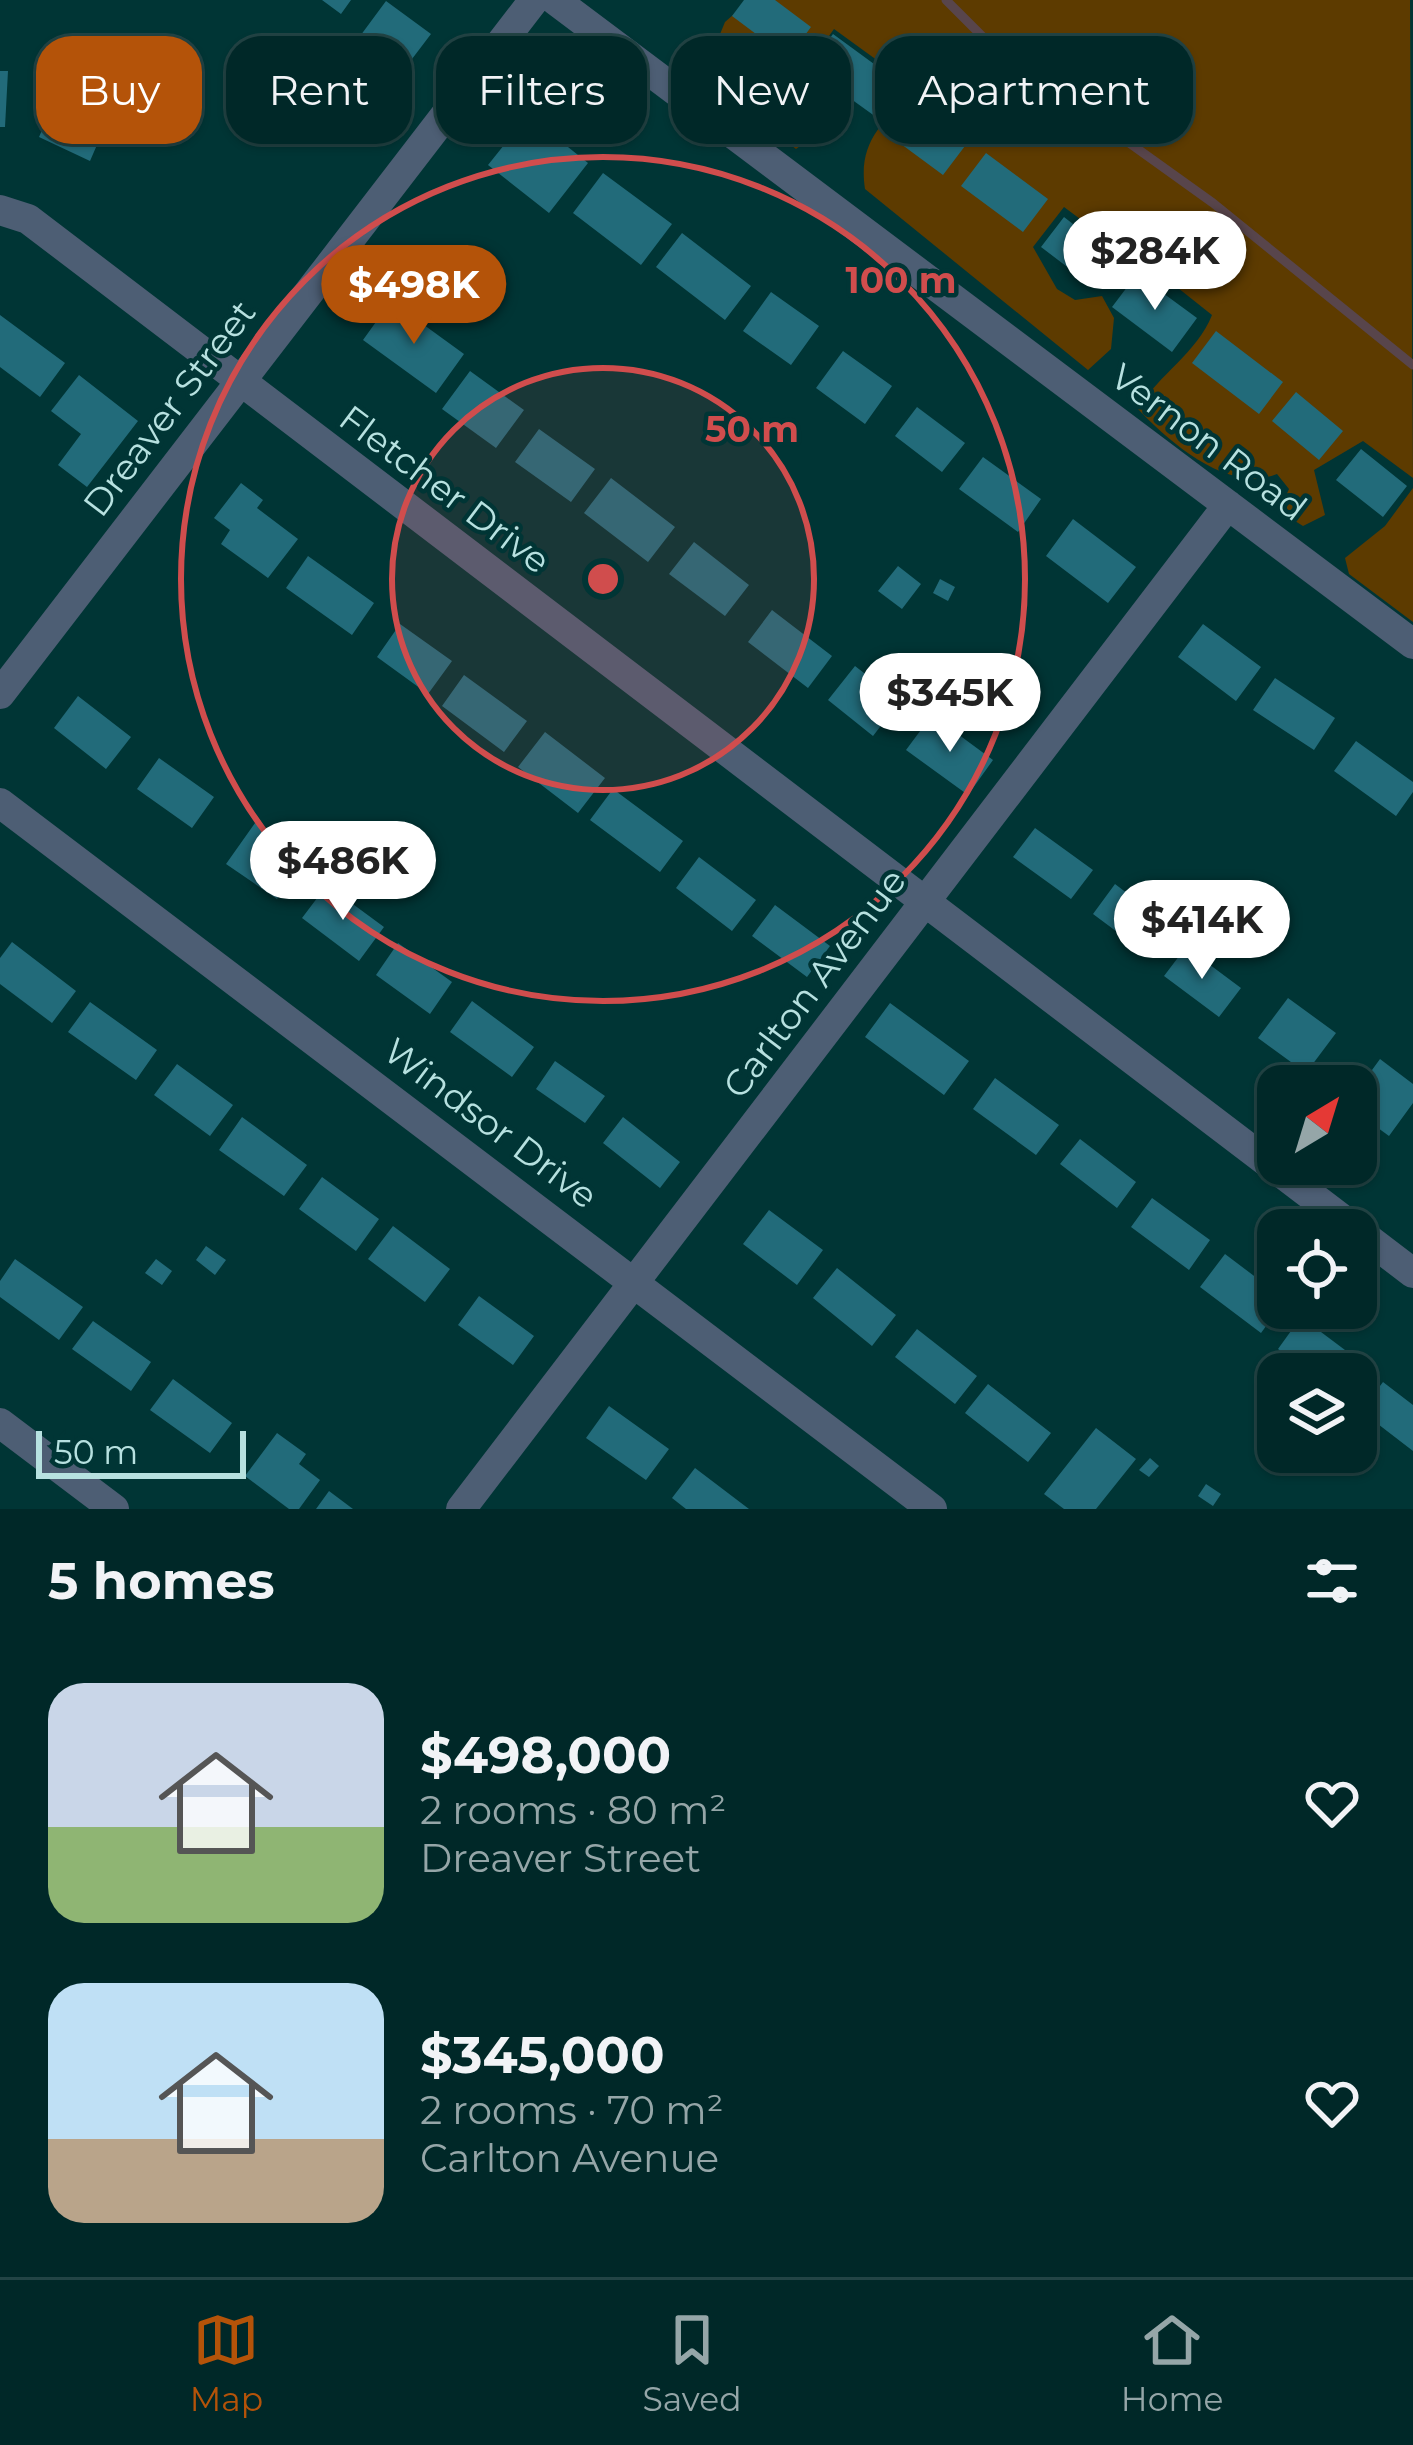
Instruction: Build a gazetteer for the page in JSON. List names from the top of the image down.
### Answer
{
  "streets": {
    "street": [
      "Dreaver Street",
      "Vernon Road",
      "Fletcher Drive",
      "Carlton Avenue",
      "Windsor Drive"
    ]
  },
  "crossings": [
    ["Dreaver Street", "Fletcher Drive"],
    ["Vernon Road", "Carlton Avenue"],
    ["Fletcher Drive", "Carlton Avenue"],
    ["Carlton Avenue", "Windsor Drive"]
  ],
  "scale_bar": "50 m",
  "north": "top right",
  "page": {
    "chip": [
      "Buy",
      "Rent",
      "Filters",
      "New",
      "Apartment"
    ],
    "price": [
      "$284K",
      "$498K",
      "$345K",
      "$486K",
      "$414K"
    ],
    "scale": "50 m",
    "heading": "5 homes",
    "list": [
      {
        "name": "$498,000",
        "note": "2 rooms · 80 m² · Dreaver Street"
      },
      {
        "name": "$345,000",
        "note": "2 rooms · 70 m² · Carlton Avenue"
      }
    ],
    "tabs": ["Map", "Saved", "Home"]
  },
  "rings": ["100 m", "50 m"]
}
